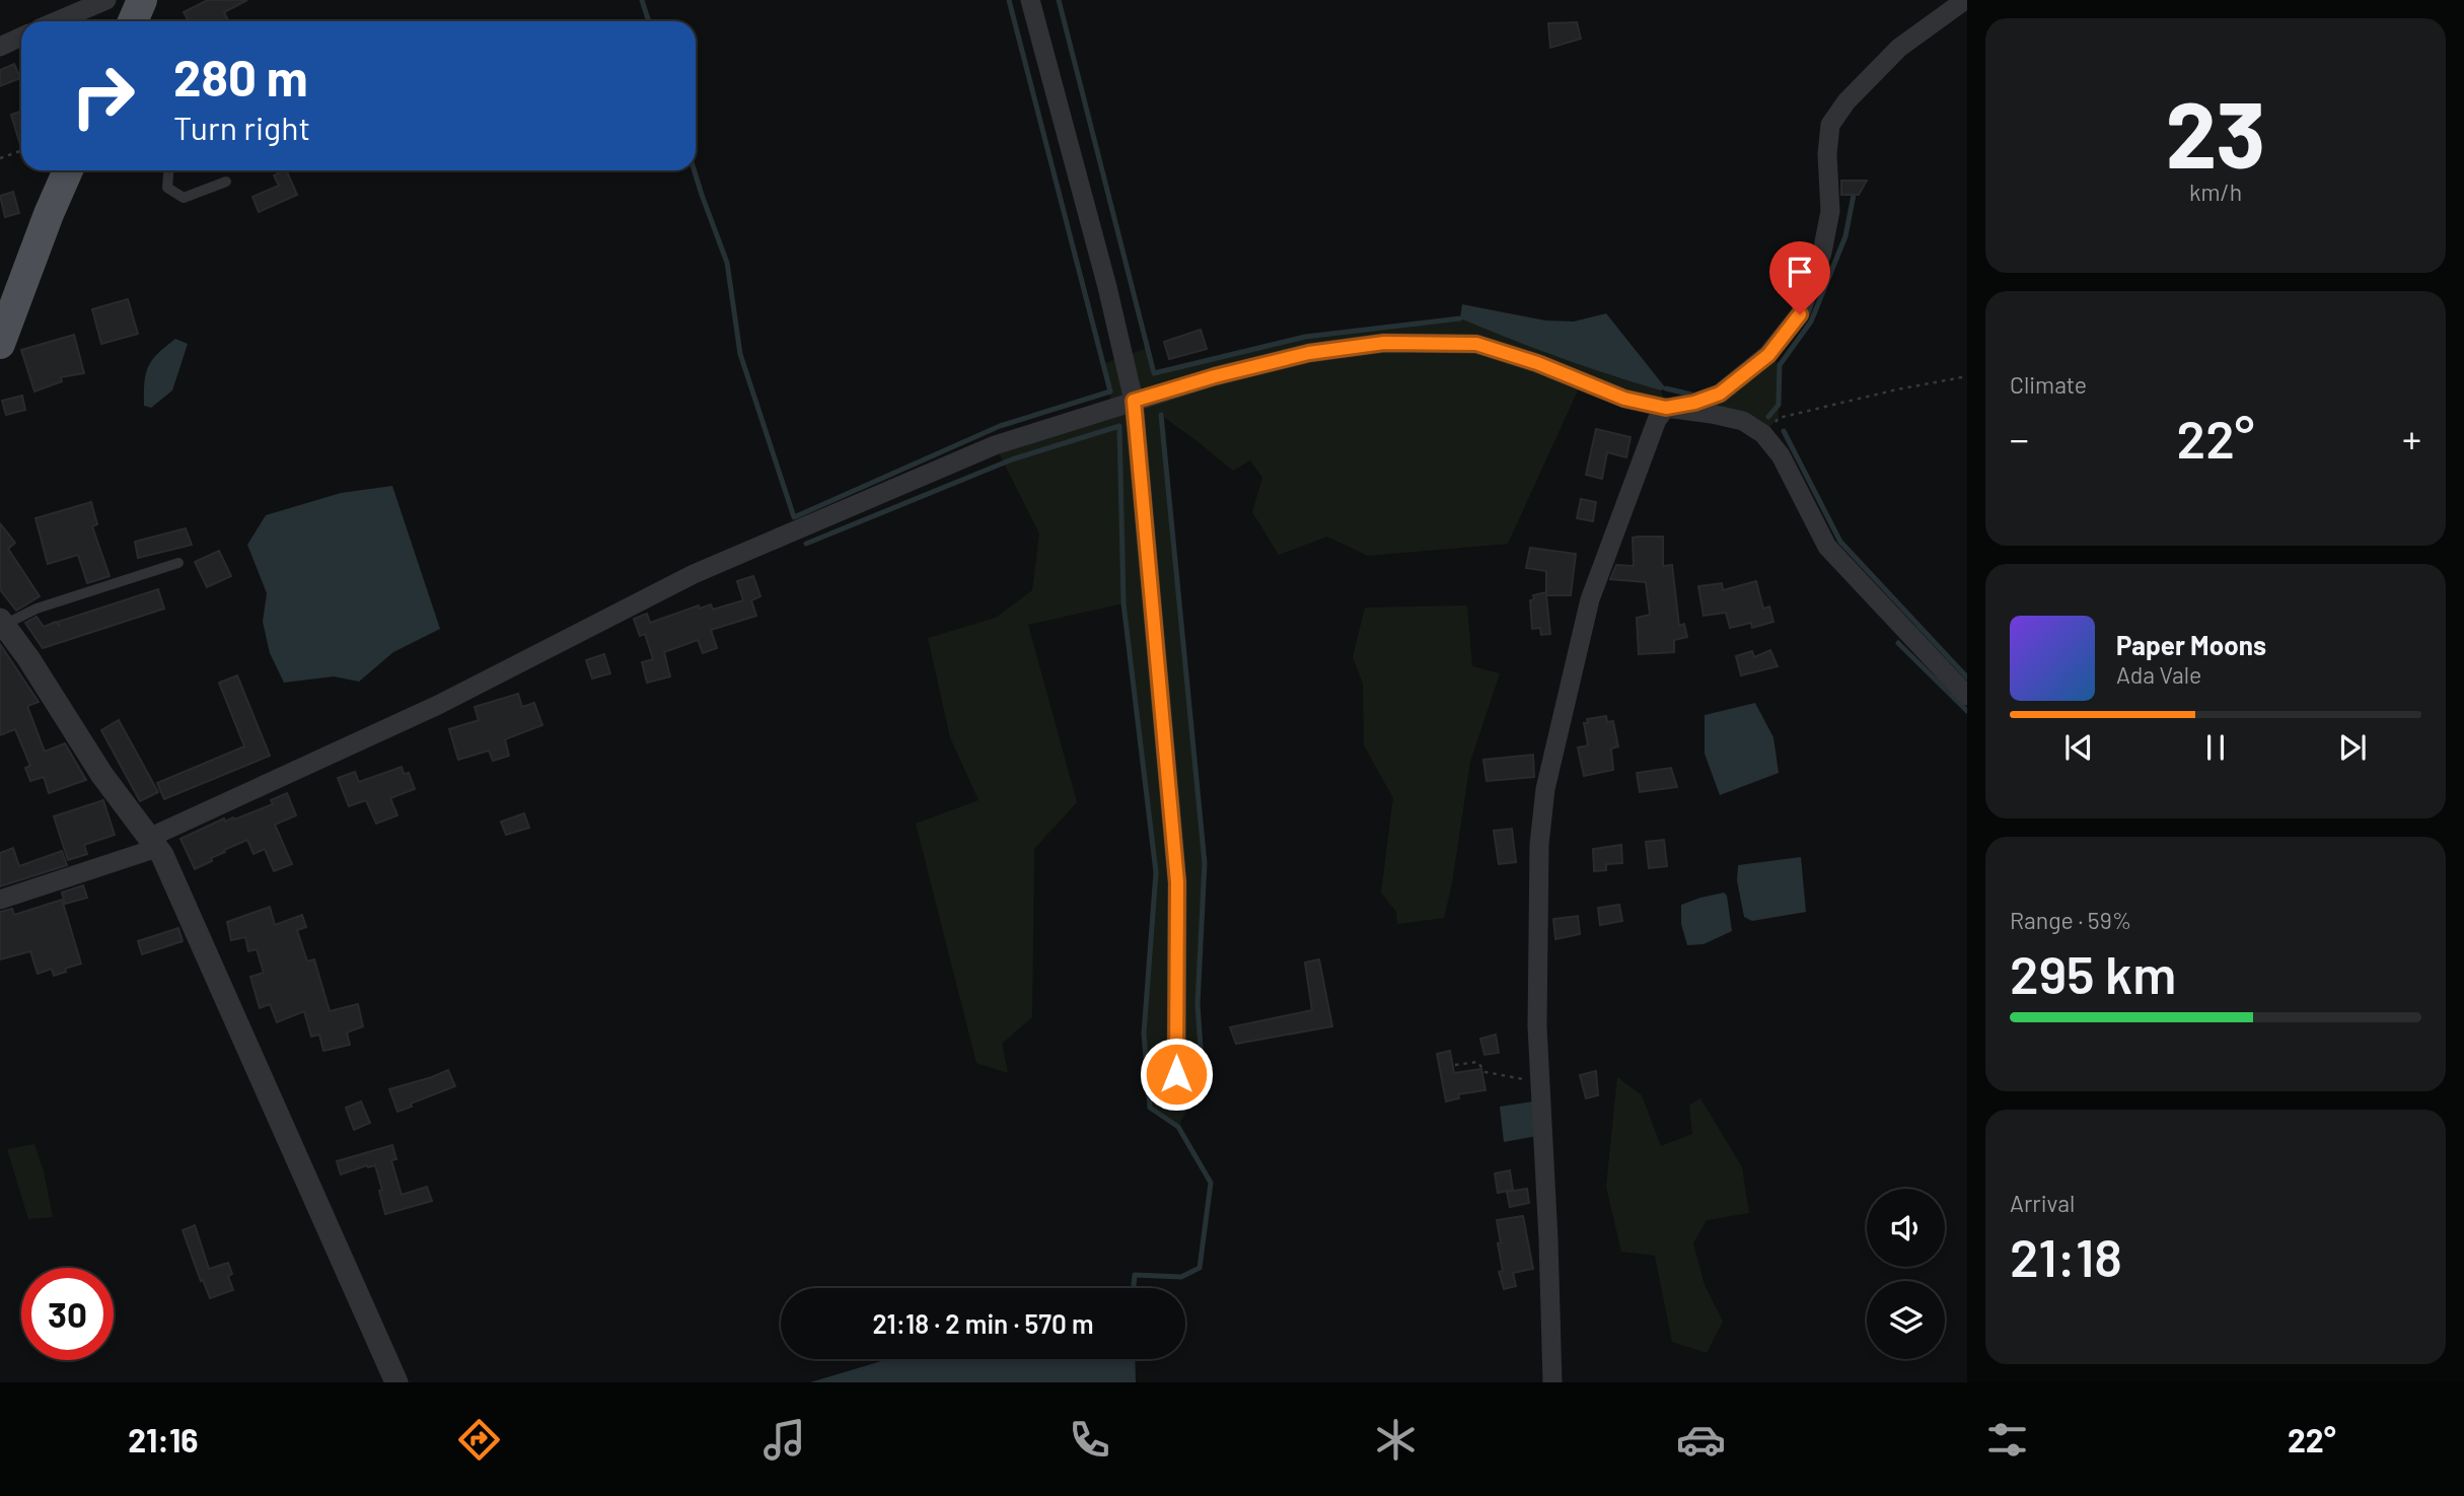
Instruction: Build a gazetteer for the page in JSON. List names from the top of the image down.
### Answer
{
  "page": {
    "tile": [
      ["23", "km/h"],
      "Climate",
      ["Range · 59%", "295 km"],
      ["Arrival", "21:18"]
    ],
    "turn": ["280 m", "Turn right"],
    "heat": ["−", "22°", "+"],
    "song": ["Paper Moons", "Ada Vale"],
    "limit": "30",
    "trip": "21:18 · 2 min · 570 m",
    "tabs": ["21:16", "22°"]
  }
}
